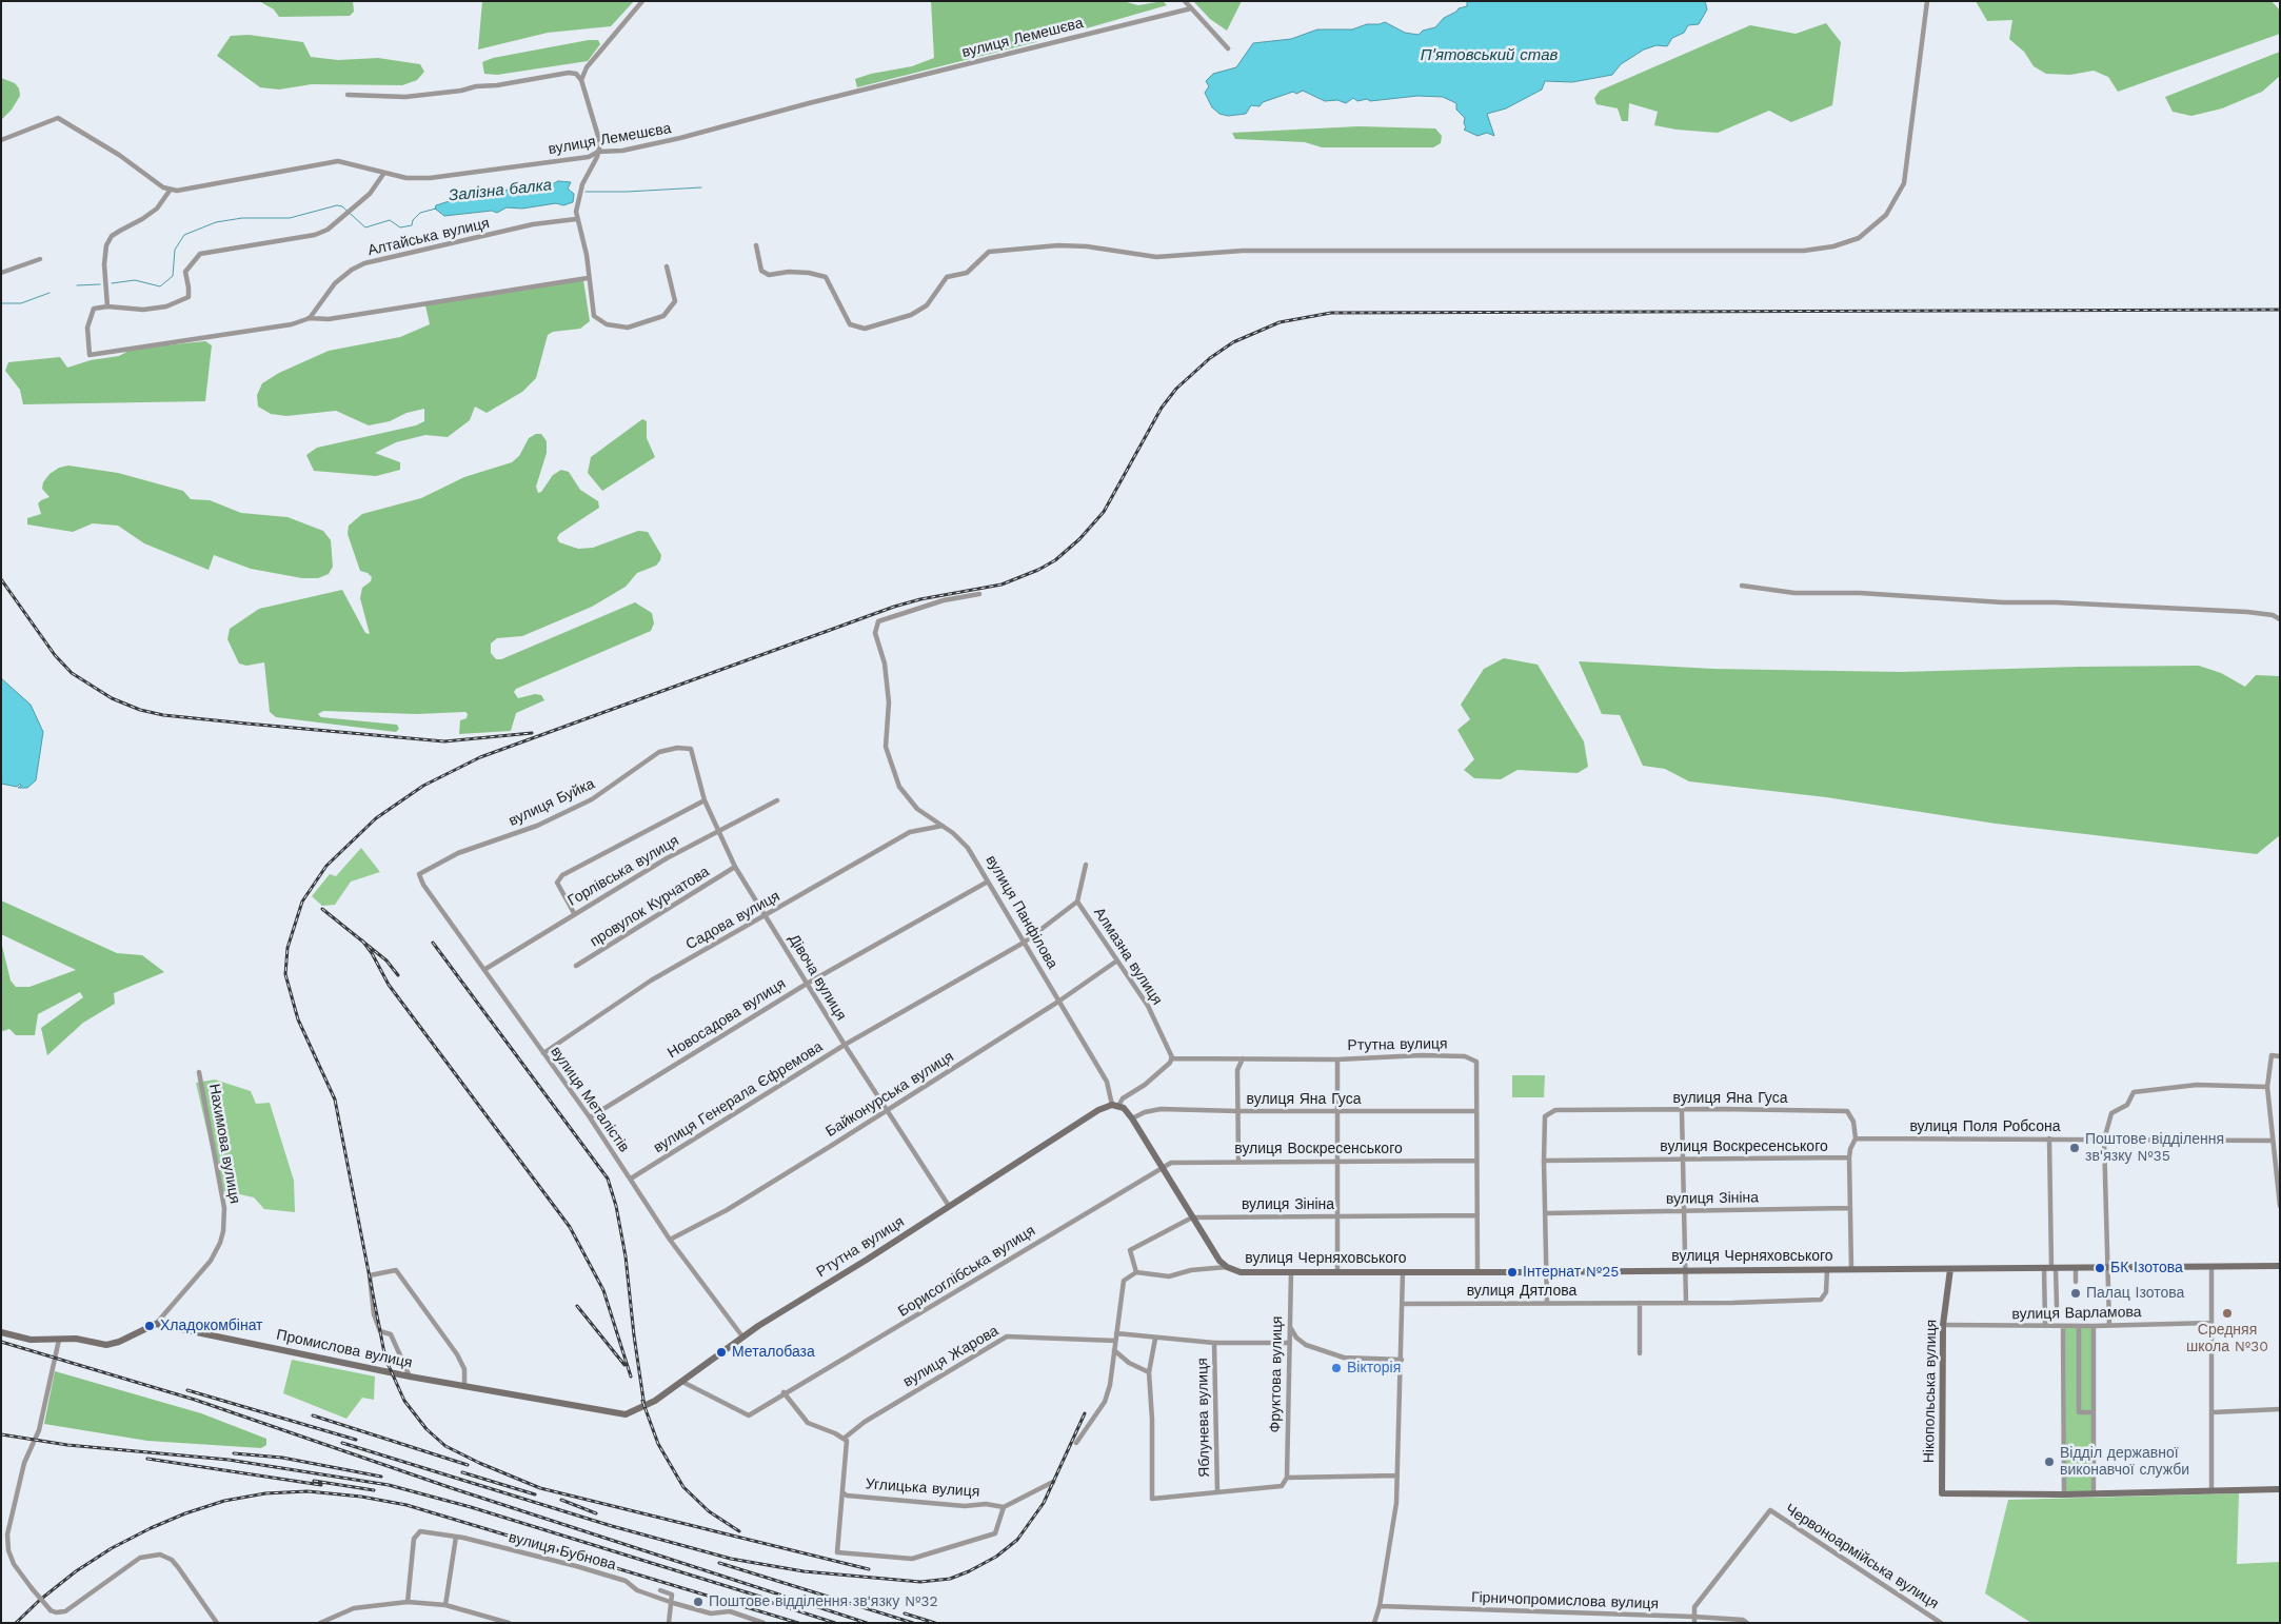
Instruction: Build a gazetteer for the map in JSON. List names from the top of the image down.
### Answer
{
  "streets": {
    "main road": [
      "Ртутна вулиця",
      "вулиця Черняховського",
      "Промислова вулиця",
      "Нікопольська вулиця"
    ],
    "street": [
      "вулиця Лемешєва",
      "Алтайська вулиця",
      "вулиця Буйка",
      "Горлівська вулиця",
      "провулок Курчатова",
      "вулиця Панфілова",
      "Садова вулиця",
      "Алмазна вулиця",
      "Дівоча вулиця",
      "Новосадова вулиця",
      "Байконурська вулиця",
      "вулиця Генерала Єфремова",
      "вулиця Яна Гуса",
      "вулиця Металістів",
      "вулиця Поля Робсона",
      "Нахимова вулиця",
      "вулиця Воскресенського",
      "вулиця Зініна",
      "Борисоглібська вулиця",
      "вулиця Дятлова",
      "вулиця Варламова",
      "вулиця Жарова",
      "Фруктова вулиця",
      "Яблунева вулиця",
      "Углицька вулиця",
      "вулиця Бубнова",
      "Червоноармійська вулиця",
      "Гірничопромислова вулиця"
    ]
  },
  "crossings": [
    ["вулиця Буйка", "Дівоча вулиця"],
    ["вулиця Буйка", "вулиця Металістів"],
    ["Горлівська вулиця", "Дівоча вулиця"],
    ["Горлівська вулиця", "вулиця Металістів"],
    ["провулок Курчатова", "Дівоча вулиця"],
    ["вулиця Панфілова", "Садова вулиця"],
    ["вулиця Панфілова", "Алмазна вулиця"],
    ["вулиця Панфілова", "Новосадова вулиця"],
    ["вулиця Панфілова", "Ртутна вулиця"],
    ["вулиця Панфілова", "Байконурська вулиця"],
    ["вулиця Панфілова", "вулиця Генерала Єфремова"],
    ["Садова вулиця", "Дівоча вулиця"],
    ["Садова вулиця", "вулиця Металістів"],
    ["Алмазна вулиця", "Ртутна вулиця"],
    ["Алмазна вулиця", "Байконурська вулиця"],
    ["Алмазна вулиця", "вулиця Генерала Єфремова"],
    ["Дівоча вулиця", "Новосадова вулиця"],
    ["Дівоча вулиця", "Ртутна вулиця"],
    ["Дівоча вулиця", "Байконурська вулиця"],
    ["Дівоча вулиця", "вулиця Генерала Єфремова"],
    ["Новосадова вулиця", "вулиця Металістів"],
    ["Ртутна вулиця", "вулиця Яна Гуса"],
    ["Ртутна вулиця", "вулиця Металістів"],
    ["Ртутна вулиця", "вулиця Воскресенського"],
    ["Ртутна вулиця", "вулиця Зініна"],
    ["Ртутна вулиця", "вулиця Черняховського"],
    ["Ртутна вулиця", "Борисоглібська вулиця"],
    ["Ртутна вулиця", "Промислова вулиця"],
    ["Байконурська вулиця", "вулиця Металістів"],
    ["вулиця Генерала Єфремова", "вулиця Металістів"],
    ["вулиця Яна Гуса", "вулиця Поля Робсона"],
    ["вулиця Яна Гуса", "вулиця Воскресенського"],
    ["Нахимова вулиця", "Промислова вулиця"],
    ["вулиця Воскресенського", "Борисоглібська вулиця"],
    ["вулиця Черняховського", "вулиця Дятлова"],
    ["вулиця Черняховського", "Фруктова вулиця"],
    ["вулиця Черняховського", "Нікопольська вулиця"],
    ["вулиця Варламова", "Нікопольська вулиця"],
    ["Червоноармійська вулиця", "Гірничопромислова вулиця"]
  ],
  "water": ["П'ятовський став", "Залізна балка"],
  "places": [
    "Поштове відділення зв'язку №35",
    "БК Ізотова",
    "Інтернат №25",
    "Палац Ізотова",
    "Средняя школа №30",
    "Хладокомбінат",
    "Металобаза",
    "Вікторія",
    "Відділ державної виконавчої служби",
    "Поштове відділення зв'язку №32"
  ]
}
